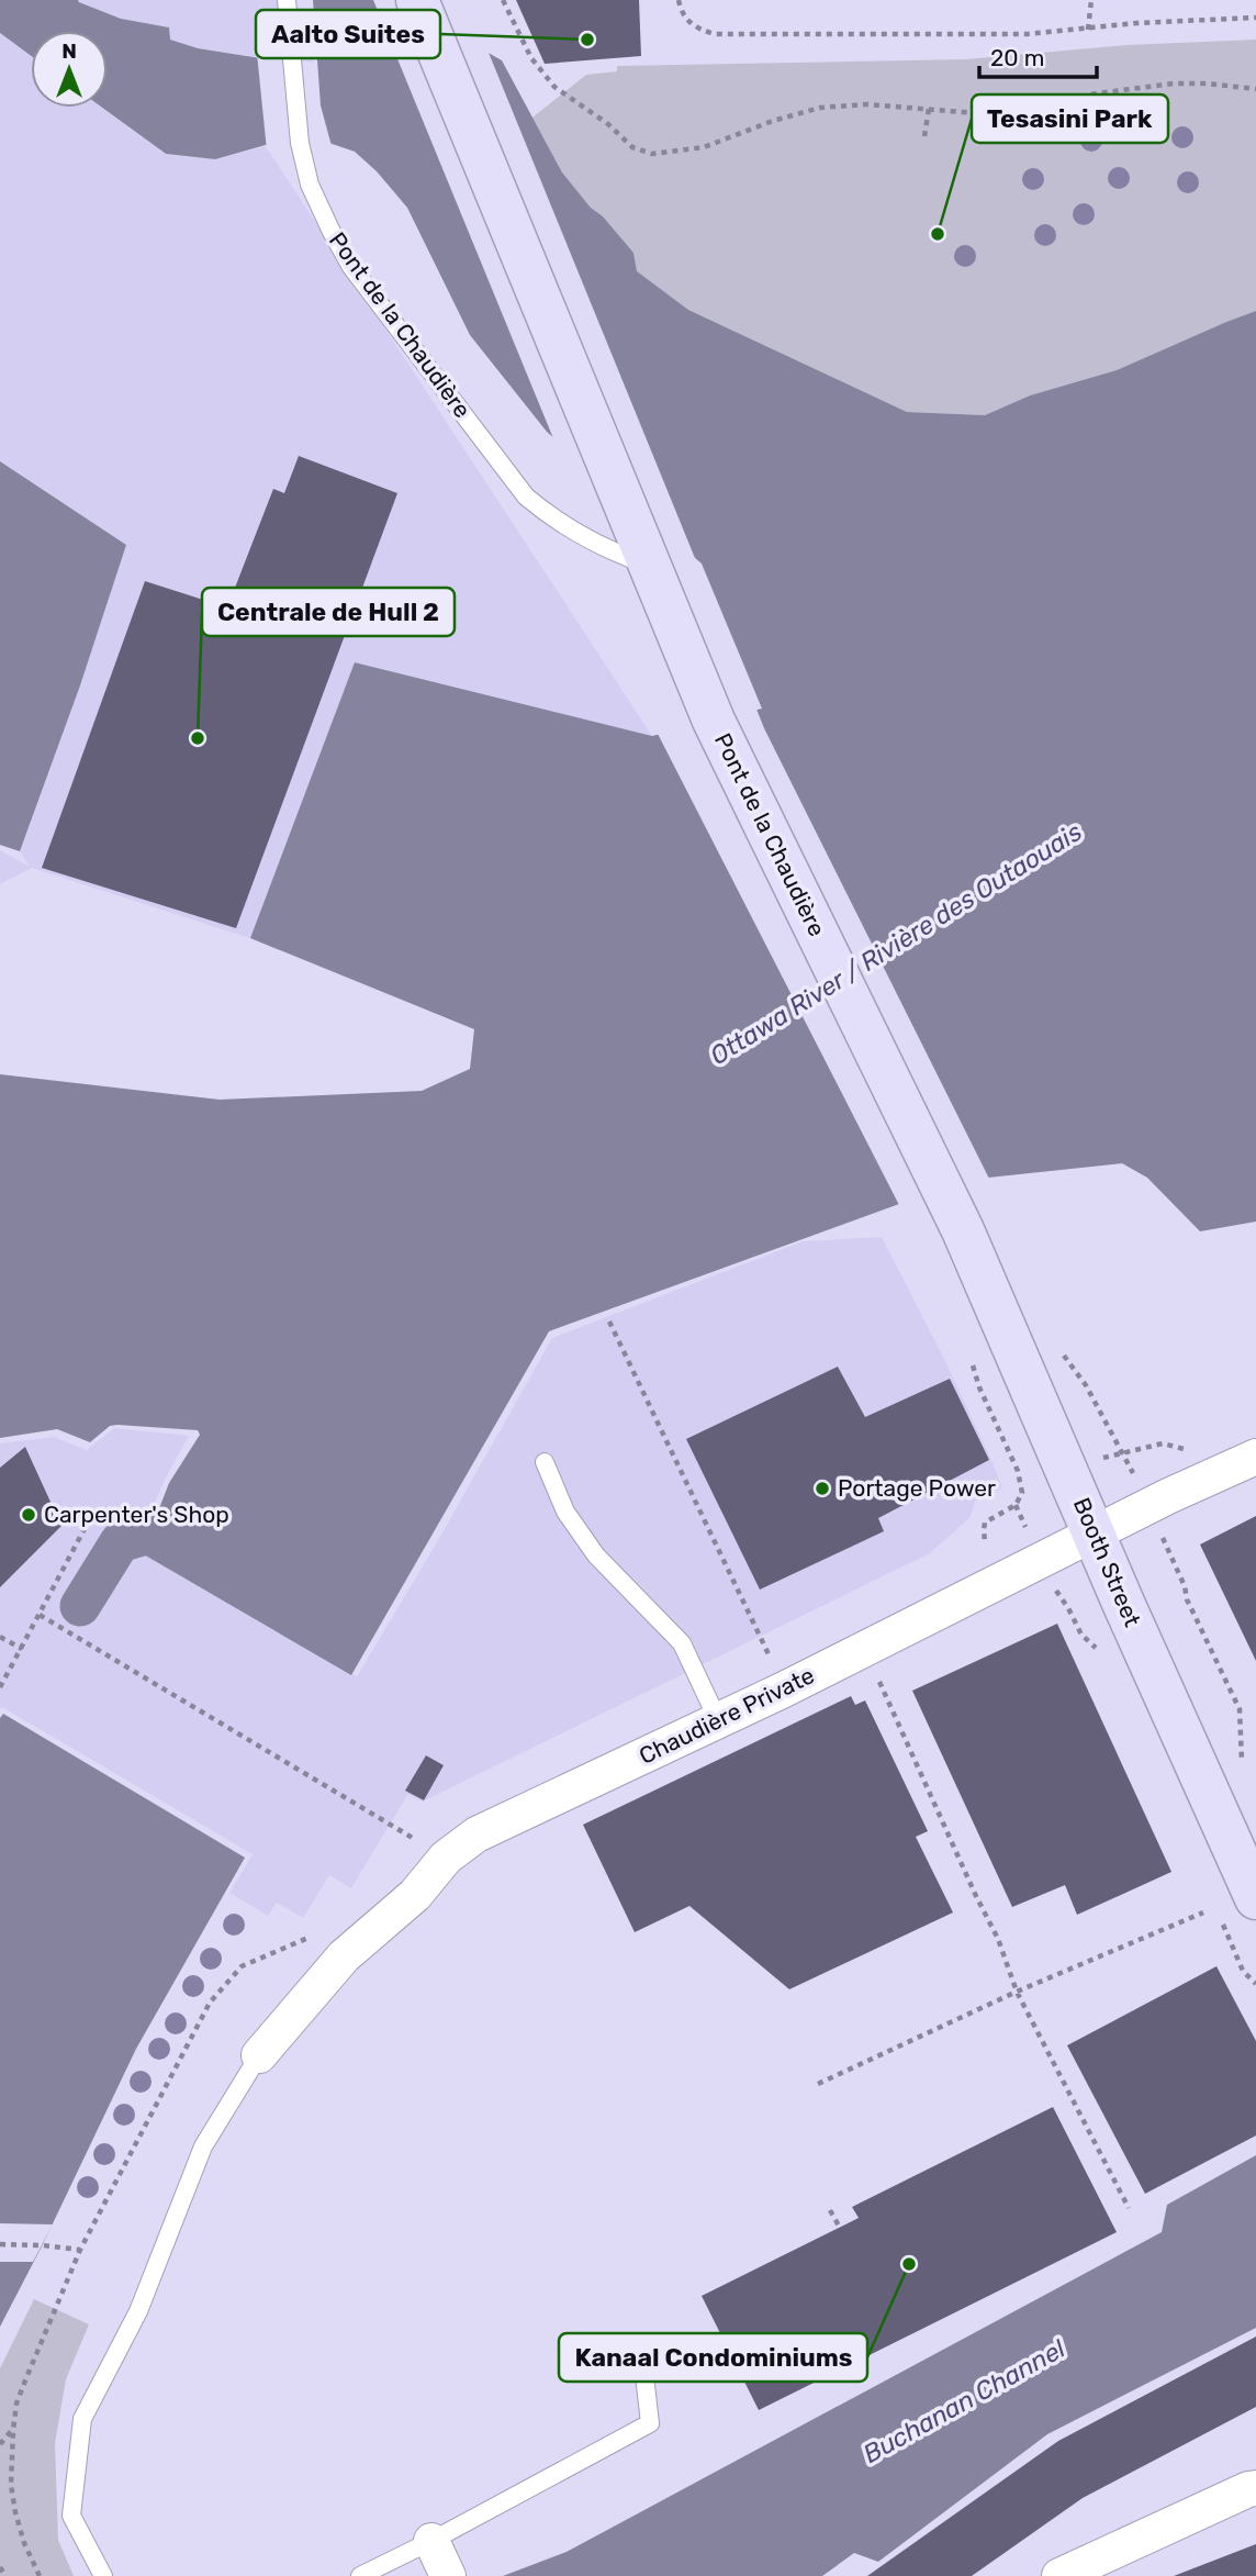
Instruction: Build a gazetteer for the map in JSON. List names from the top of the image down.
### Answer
{
  "streets": {
    "main road": ["Pont de la Chaudière", "Booth Street"],
    "street": ["Chaudière Private"]
  },
  "crossings": [
    ["Pont de la Chaudière", "Booth Street"],
    ["Booth Street", "Chaudière Private"]
  ],
  "water": ["Ottawa River / Rivière des Outaouais", "Buchanan Channel"],
  "places": [
    "Aalto Suites",
    "Tesasini Park",
    "Centrale de Hull 2",
    "Portage Power",
    "Carpenter's Shop",
    "Kanaal Condominiums"
  ],
  "scale_bar": "20 m",
  "north": "top"
}
